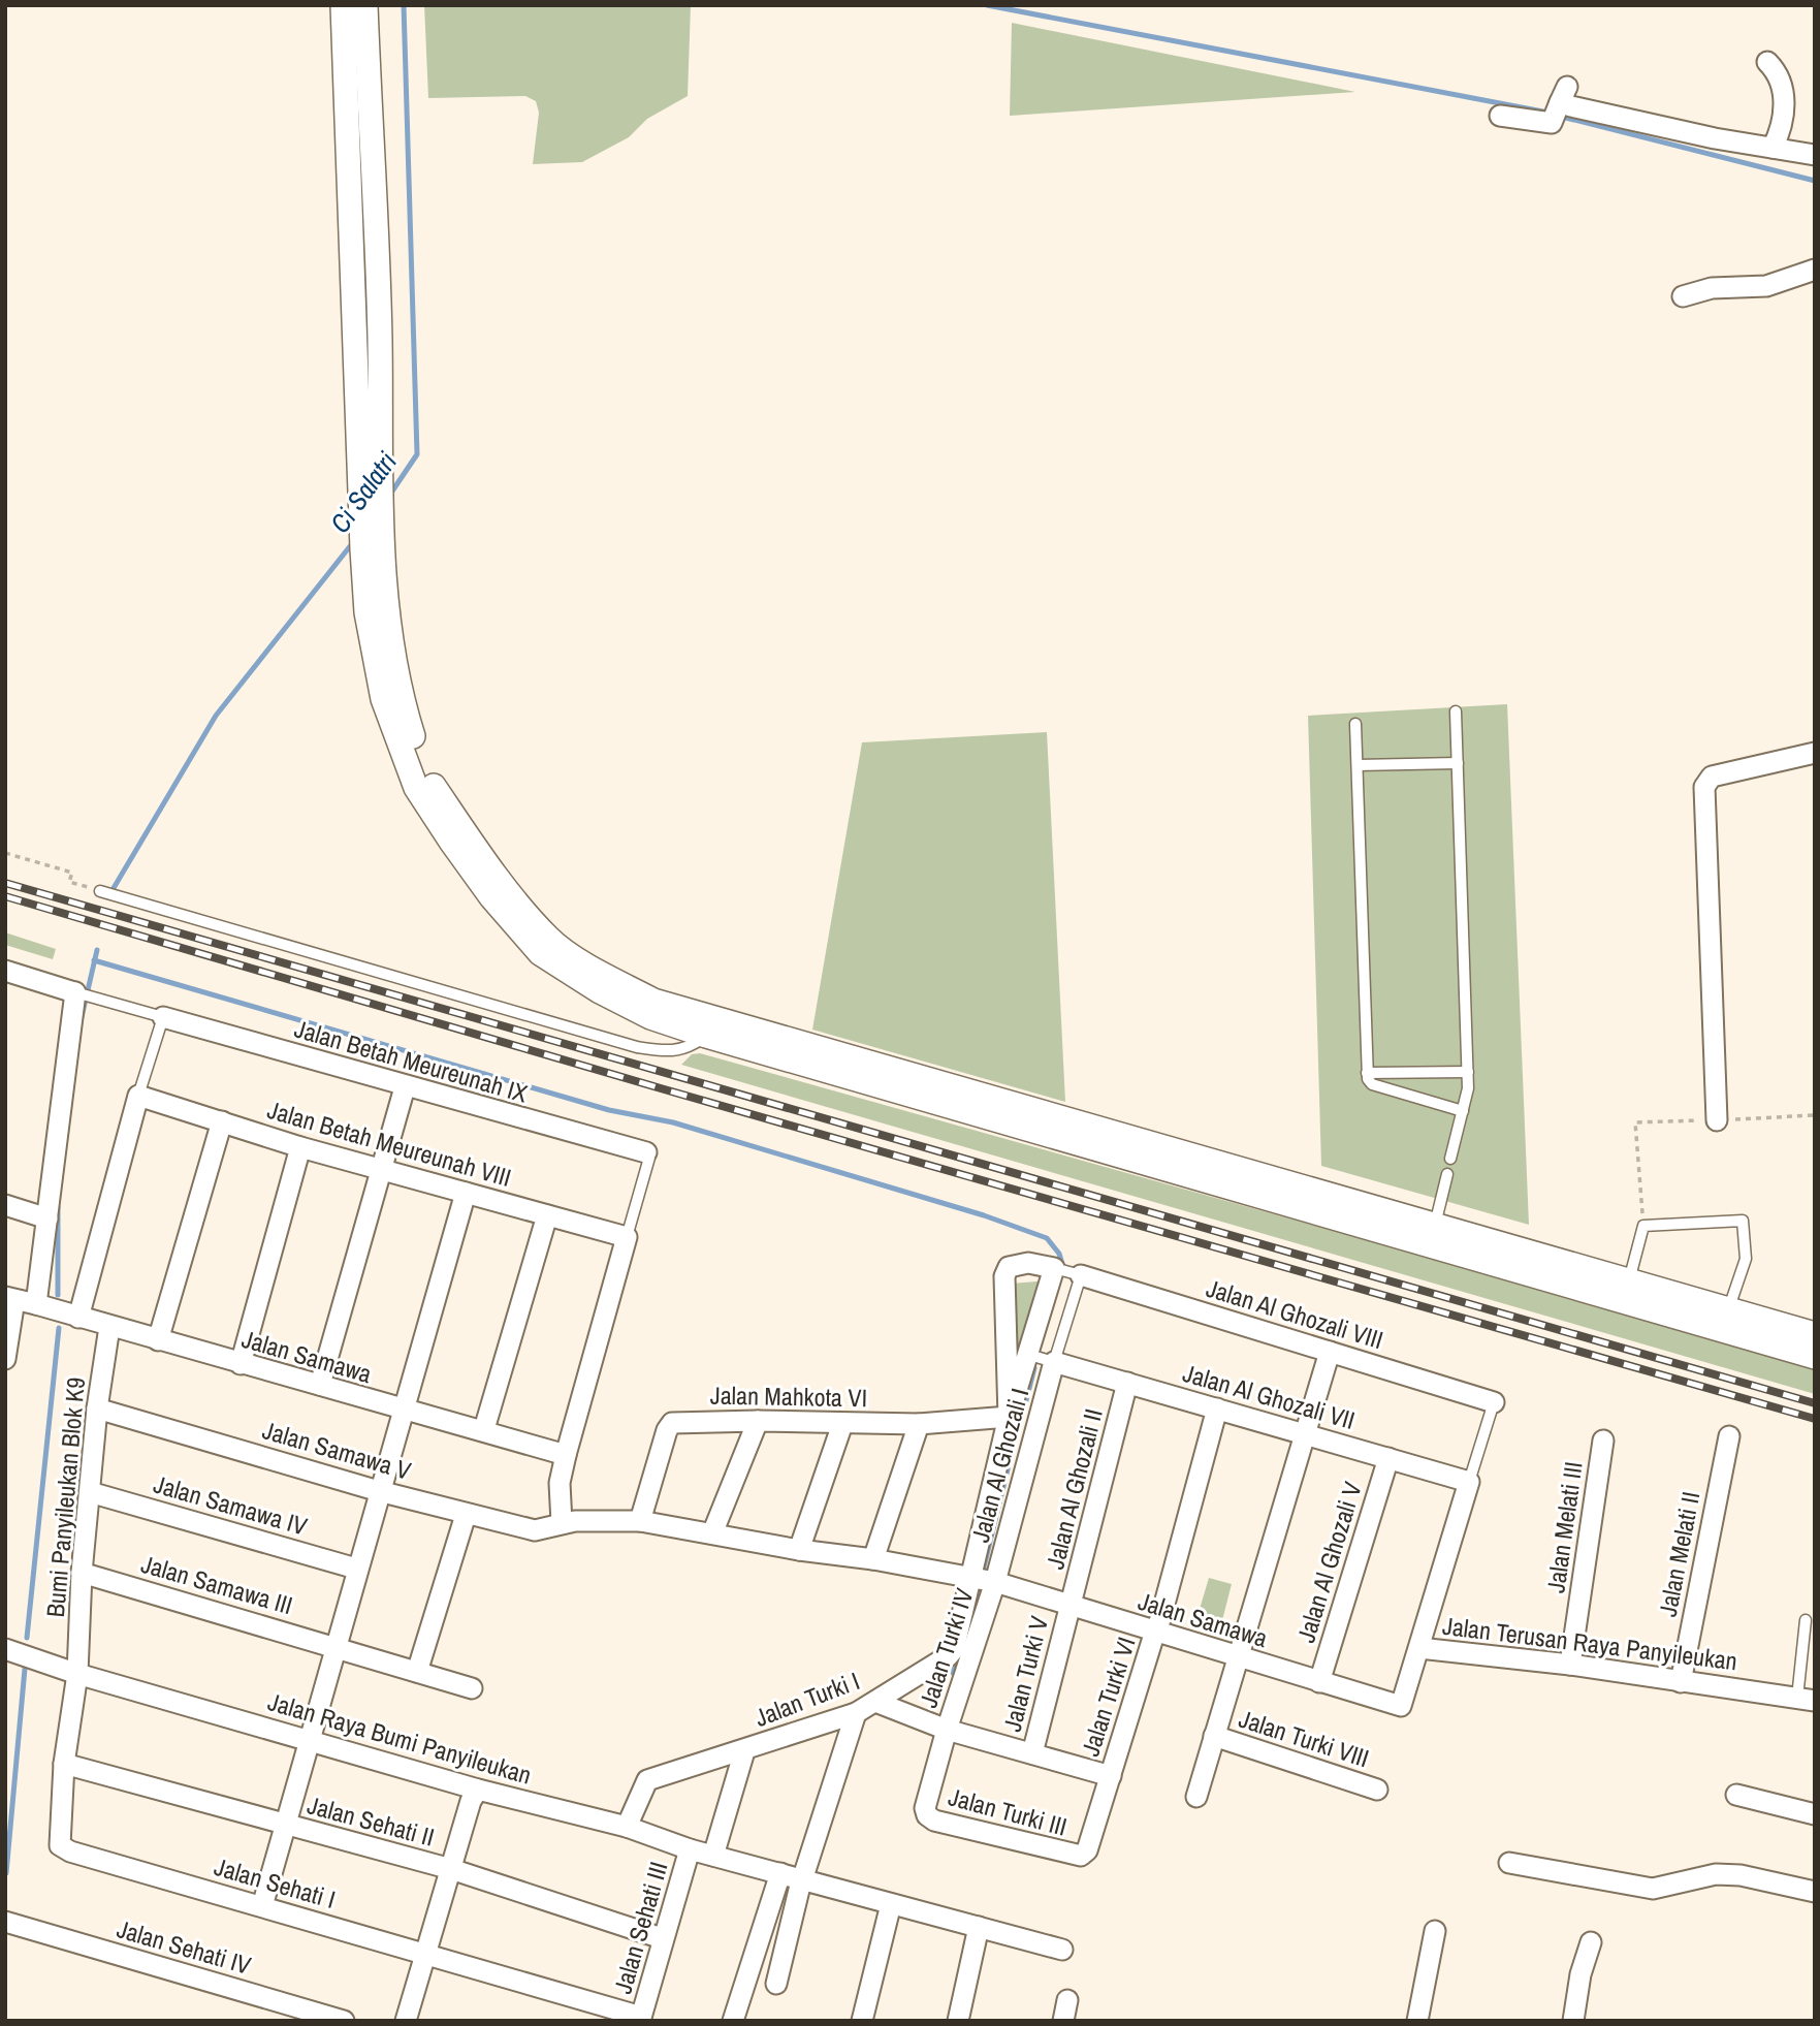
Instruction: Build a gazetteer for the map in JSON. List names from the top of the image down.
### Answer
{
  "streets": {
    "street": [
      "Jalan Betah Meureunah IX",
      "Jalan Betah Meureunah VIII",
      "Jalan Al Ghozali VIII",
      "Jalan Samawa",
      "Jalan Mahkota VI",
      "Jalan Al Ghozali VII",
      "Jalan Samawa V",
      "Jalan Al Ghozali I",
      "Jalan Al Ghozali II",
      "Bumi Panyileukan Blok K9",
      "Jalan Samawa IV",
      "Jalan Melati III",
      "Jalan Melati II",
      "Jalan Al Ghozali V",
      "Jalan Samawa III",
      "Jalan Terusan Raya Panyileukan",
      "Jalan Turki IV",
      "Jalan Turki V",
      "Jalan Turki VI",
      "Jalan Turki I",
      "Jalan Raya Bumi Panyileukan",
      "Jalan Turki VIII",
      "Jalan Turki III",
      "Jalan Sehati II",
      "Jalan Sehati I",
      "Jalan Sehati III",
      "Jalan Sehati IV"
    ]
  },
  "crossings": [
    ["Jalan Al Ghozali VIII", "Jalan Mahkota VI"],
    ["Jalan Samawa", "Jalan Mahkota VI"],
    ["Jalan Samawa", "Jalan Samawa V"],
    ["Jalan Samawa", "Jalan Al Ghozali I"],
    ["Jalan Samawa", "Jalan Al Ghozali II"],
    ["Jalan Samawa", "Bumi Panyileukan Blok K9"],
    ["Jalan Samawa", "Jalan Al Ghozali V"],
    ["Jalan Samawa", "Jalan Terusan Raya Panyileukan"],
    ["Jalan Samawa", "Jalan Turki IV"],
    ["Jalan Samawa", "Jalan Turki V"],
    ["Jalan Samawa", "Jalan Turki VI"],
    ["Jalan Samawa", "Jalan Turki I"],
    ["Jalan Al Ghozali VII", "Jalan Al Ghozali I"],
    ["Jalan Al Ghozali VII", "Jalan Al Ghozali II"],
    ["Jalan Al Ghozali VII", "Jalan Al Ghozali V"],
    ["Jalan Al Ghozali VII", "Jalan Turki VI"],
    ["Jalan Samawa V", "Bumi Panyileukan Blok K9"],
    ["Jalan Al Ghozali I", "Jalan Turki IV"],
    ["Jalan Al Ghozali I", "Jalan Turki I"],
    ["Jalan Al Ghozali II", "Jalan Turki V"],
    ["Bumi Panyileukan Blok K9", "Jalan Samawa IV"],
    ["Bumi Panyileukan Blok K9", "Jalan Samawa III"],
    ["Bumi Panyileukan Blok K9", "Jalan Raya Bumi Panyileukan"],
    ["Bumi Panyileukan Blok K9", "Jalan Sehati I"],
    ["Jalan Melati III", "Jalan Terusan Raya Panyileukan"],
    ["Jalan Melati II", "Jalan Terusan Raya Panyileukan"],
    ["Jalan Turki IV", "Jalan Turki I"],
    ["Jalan Turki IV", "Jalan Turki III"],
    ["Jalan Turki VI", "Jalan Turki III"],
    ["Jalan Turki I", "Jalan Raya Bumi Panyileukan"],
    ["Jalan Raya Bumi Panyileukan", "Jalan Sehati I"],
    ["Jalan Raya Bumi Panyileukan", "Jalan Sehati III"],
    ["Jalan Sehati II", "Jalan Sehati I"],
    ["Jalan Sehati II", "Jalan Sehati III"],
    ["Jalan Sehati I", "Jalan Sehati III"]
  ],
  "water": ["Ci Salatri"]
}
